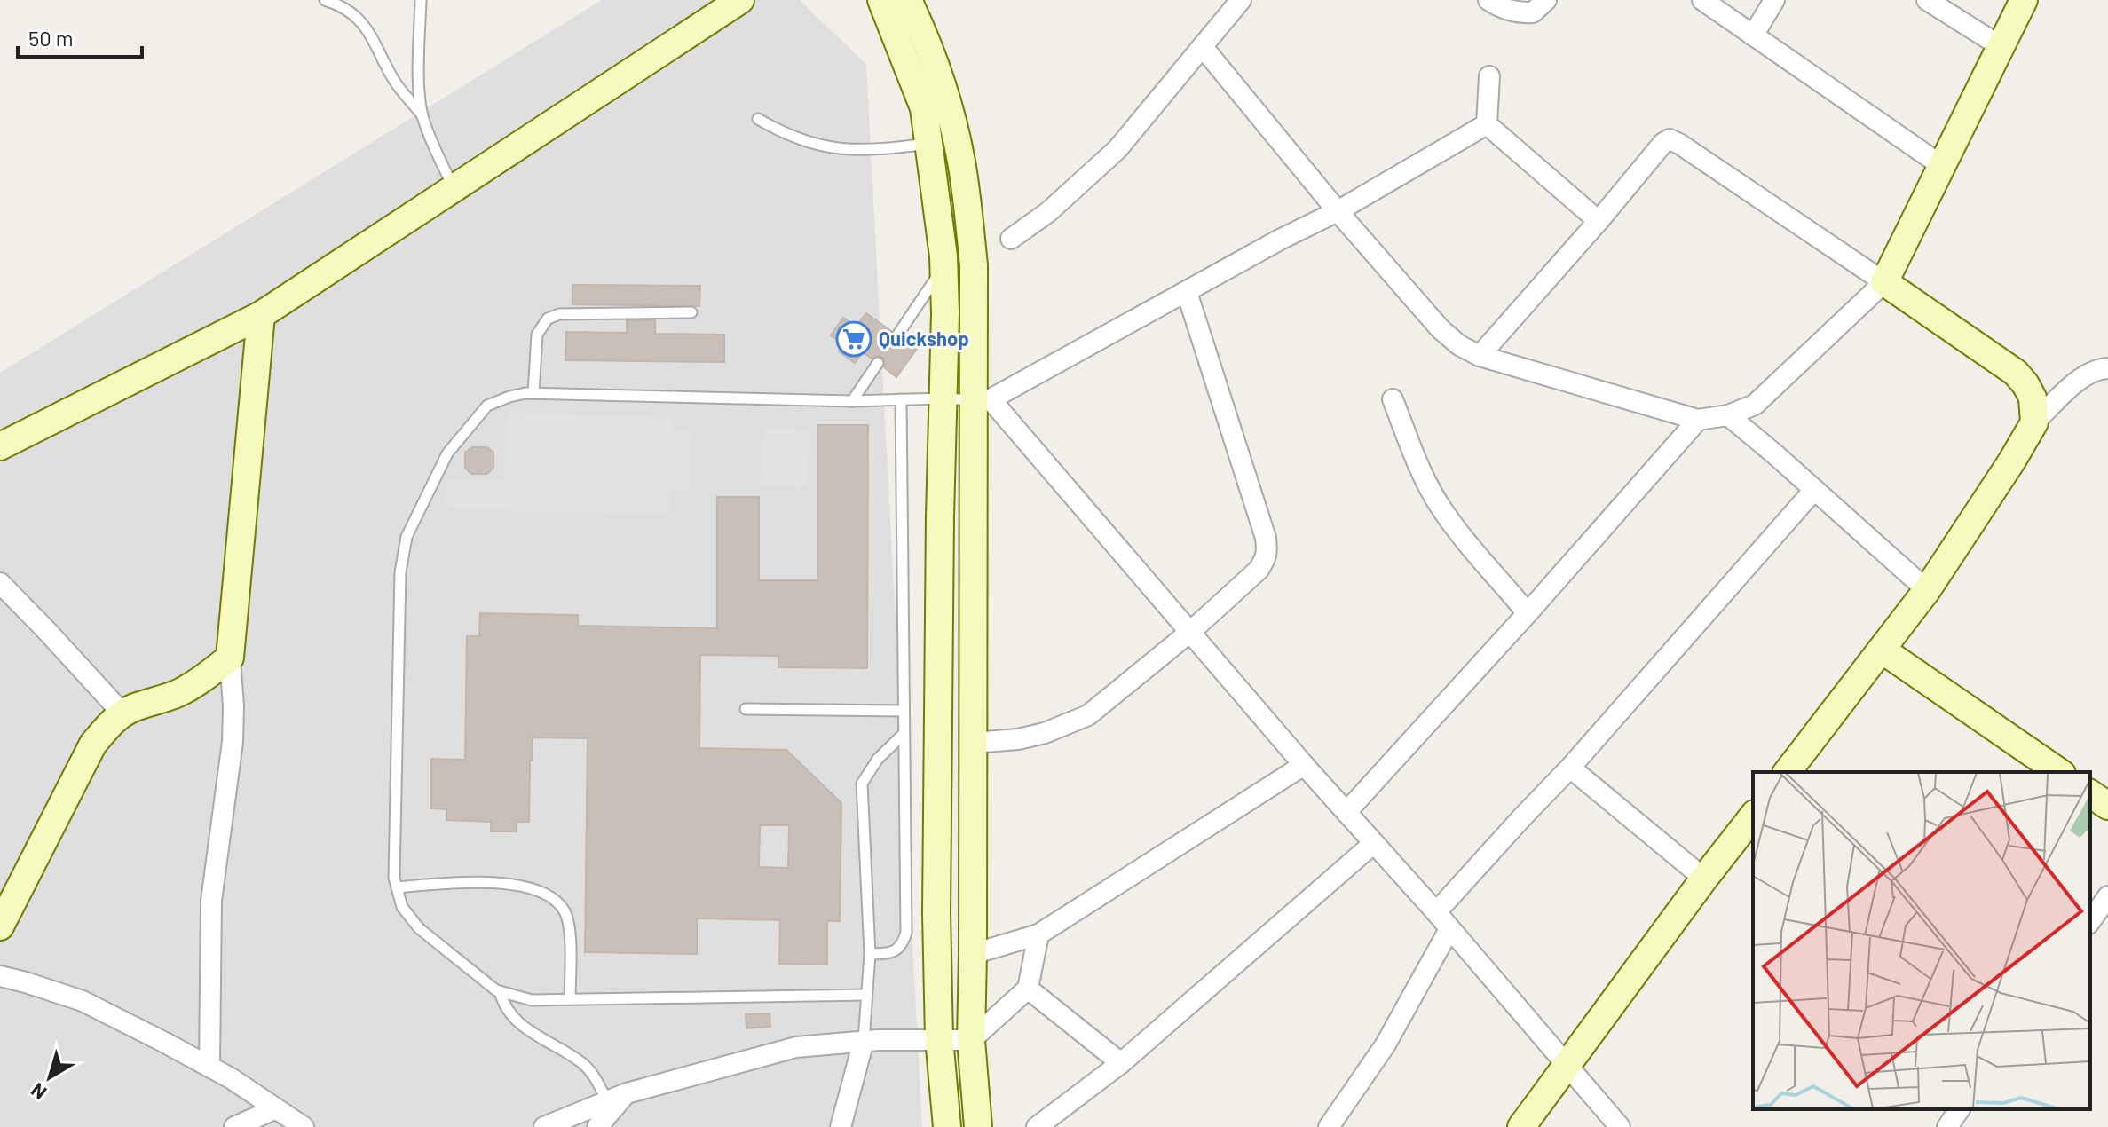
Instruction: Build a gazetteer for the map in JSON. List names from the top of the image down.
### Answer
{
  "places": {
    "supermarket": ["Quickshop"]
  },
  "scale_bar": "50 m",
  "north": "bottom left"
}
